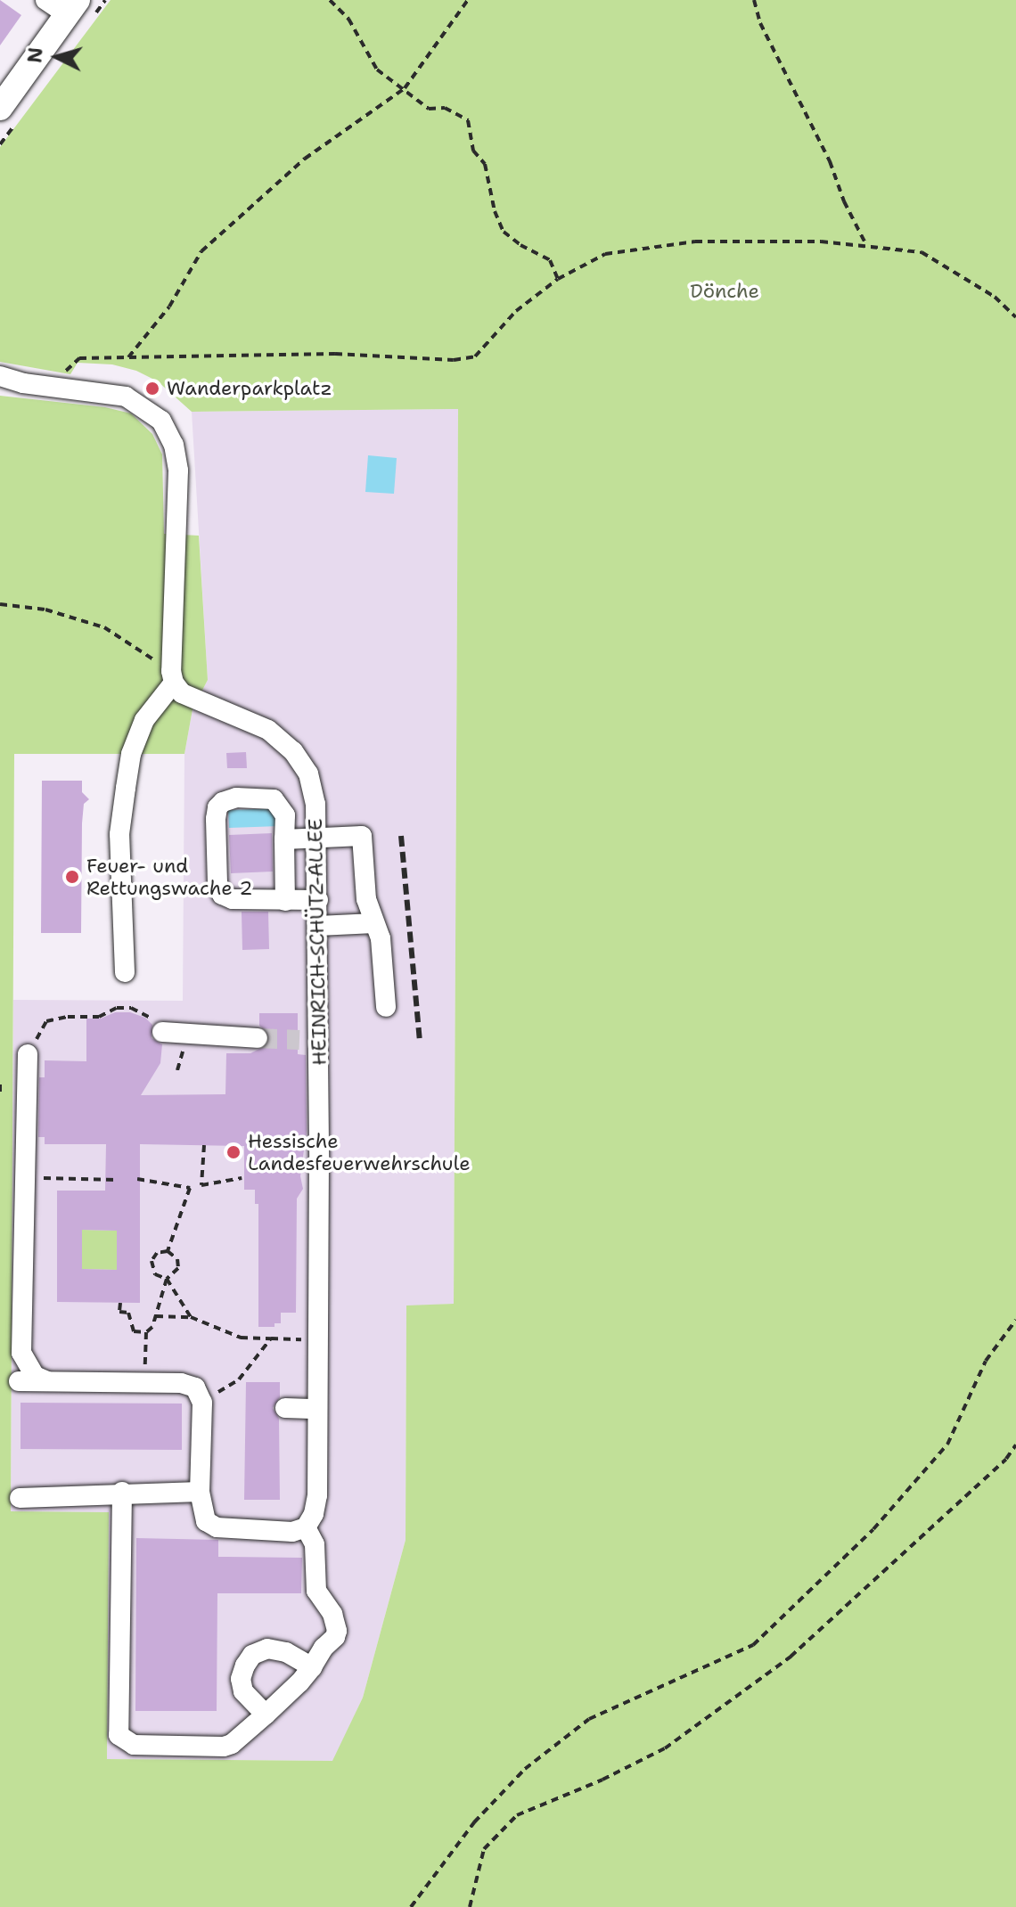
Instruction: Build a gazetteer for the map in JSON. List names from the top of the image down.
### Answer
{
  "streets": {
    "street": ["HEINRICH-SCHÜTZ-ALLEE"]
  },
  "parks": ["Dönche"],
  "places": ["Wanderparkplatz", "Feuer- und Rettungswache 2", "Hessische Landesfeuerwehrschule"],
  "north": "left"
}
